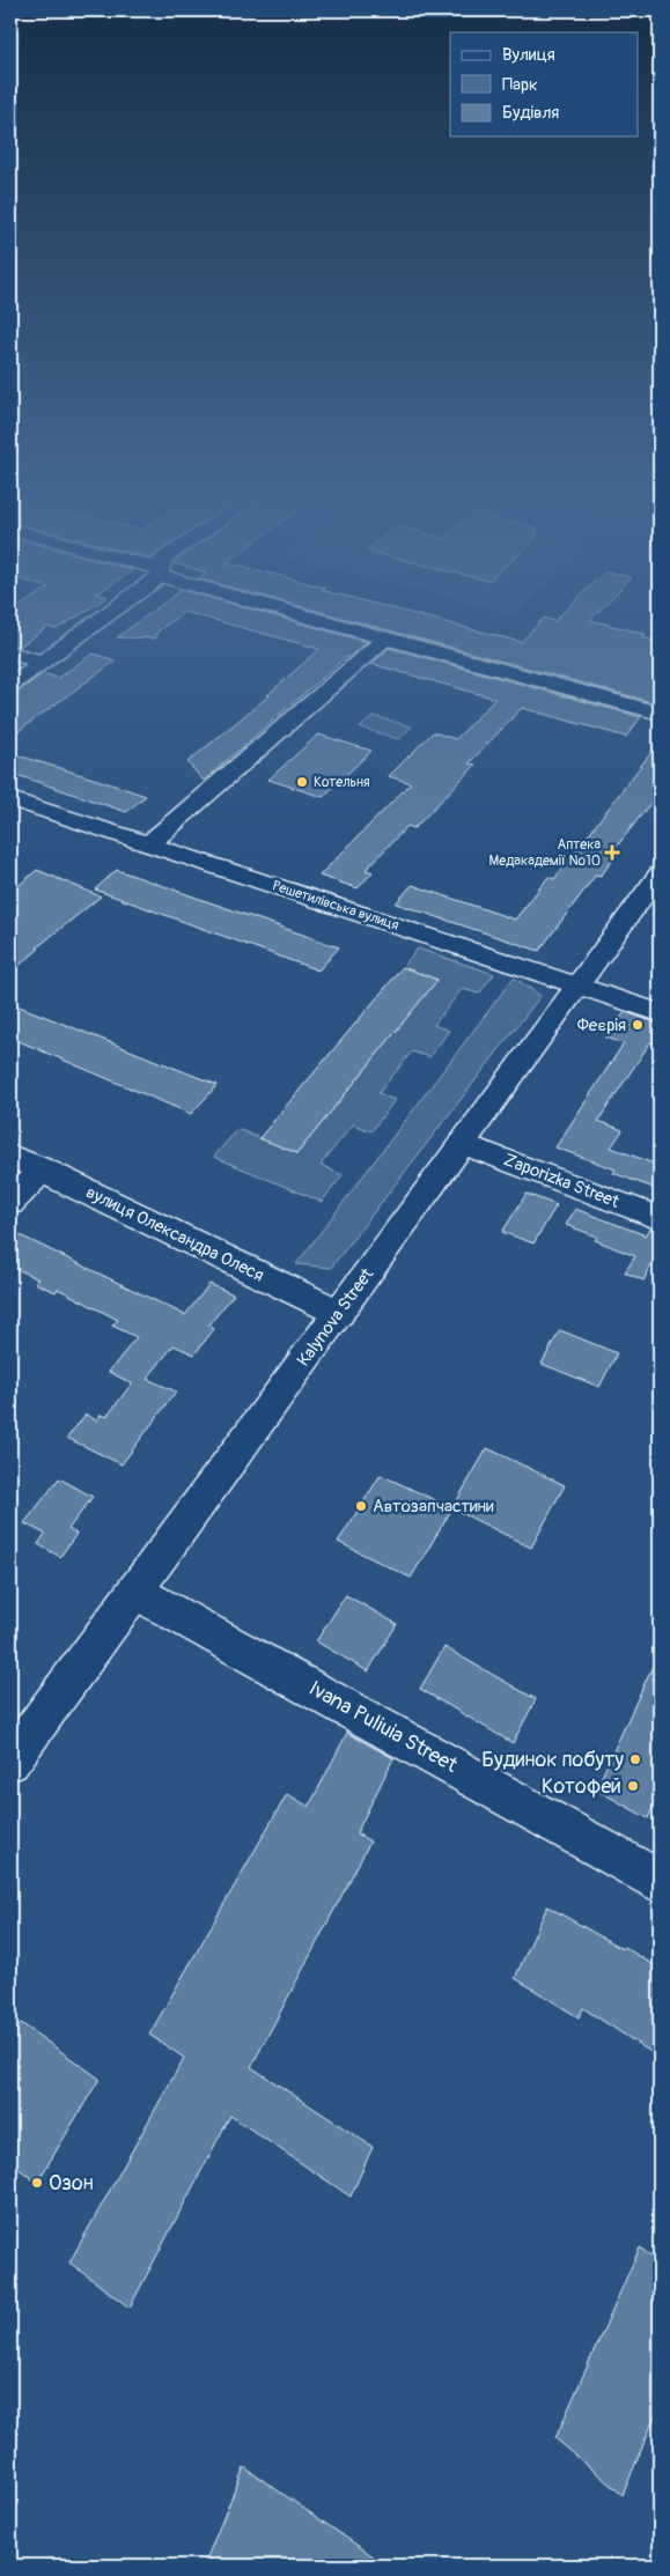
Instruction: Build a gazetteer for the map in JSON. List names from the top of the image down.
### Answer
{
  "streets": {
    "street": [
      "Решетилівська вулиця",
      "Zaporizka Street",
      "вулиця Олександра Олеся",
      "Kalynova Street",
      "Ivana Puliuia Street"
    ]
  },
  "crossings": [
    ["Решетилівська вулиця", "Kalynova Street"],
    ["Zaporizka Street", "Kalynova Street"],
    ["вулиця Олександра Олеся", "Kalynova Street"],
    ["Kalynova Street", "Ivana Puliuia Street"]
  ],
  "places": {
    "other": [
      "Котельня",
      "Феєрія",
      "Автозапчастини",
      "Будинок побуту",
      "Котофей",
      "Озон"
    ],
    "health": ["Аптека Медакадемії №10"]
  },
  "legend": ["Вулиця", "Парк", "Будівля"]
}
